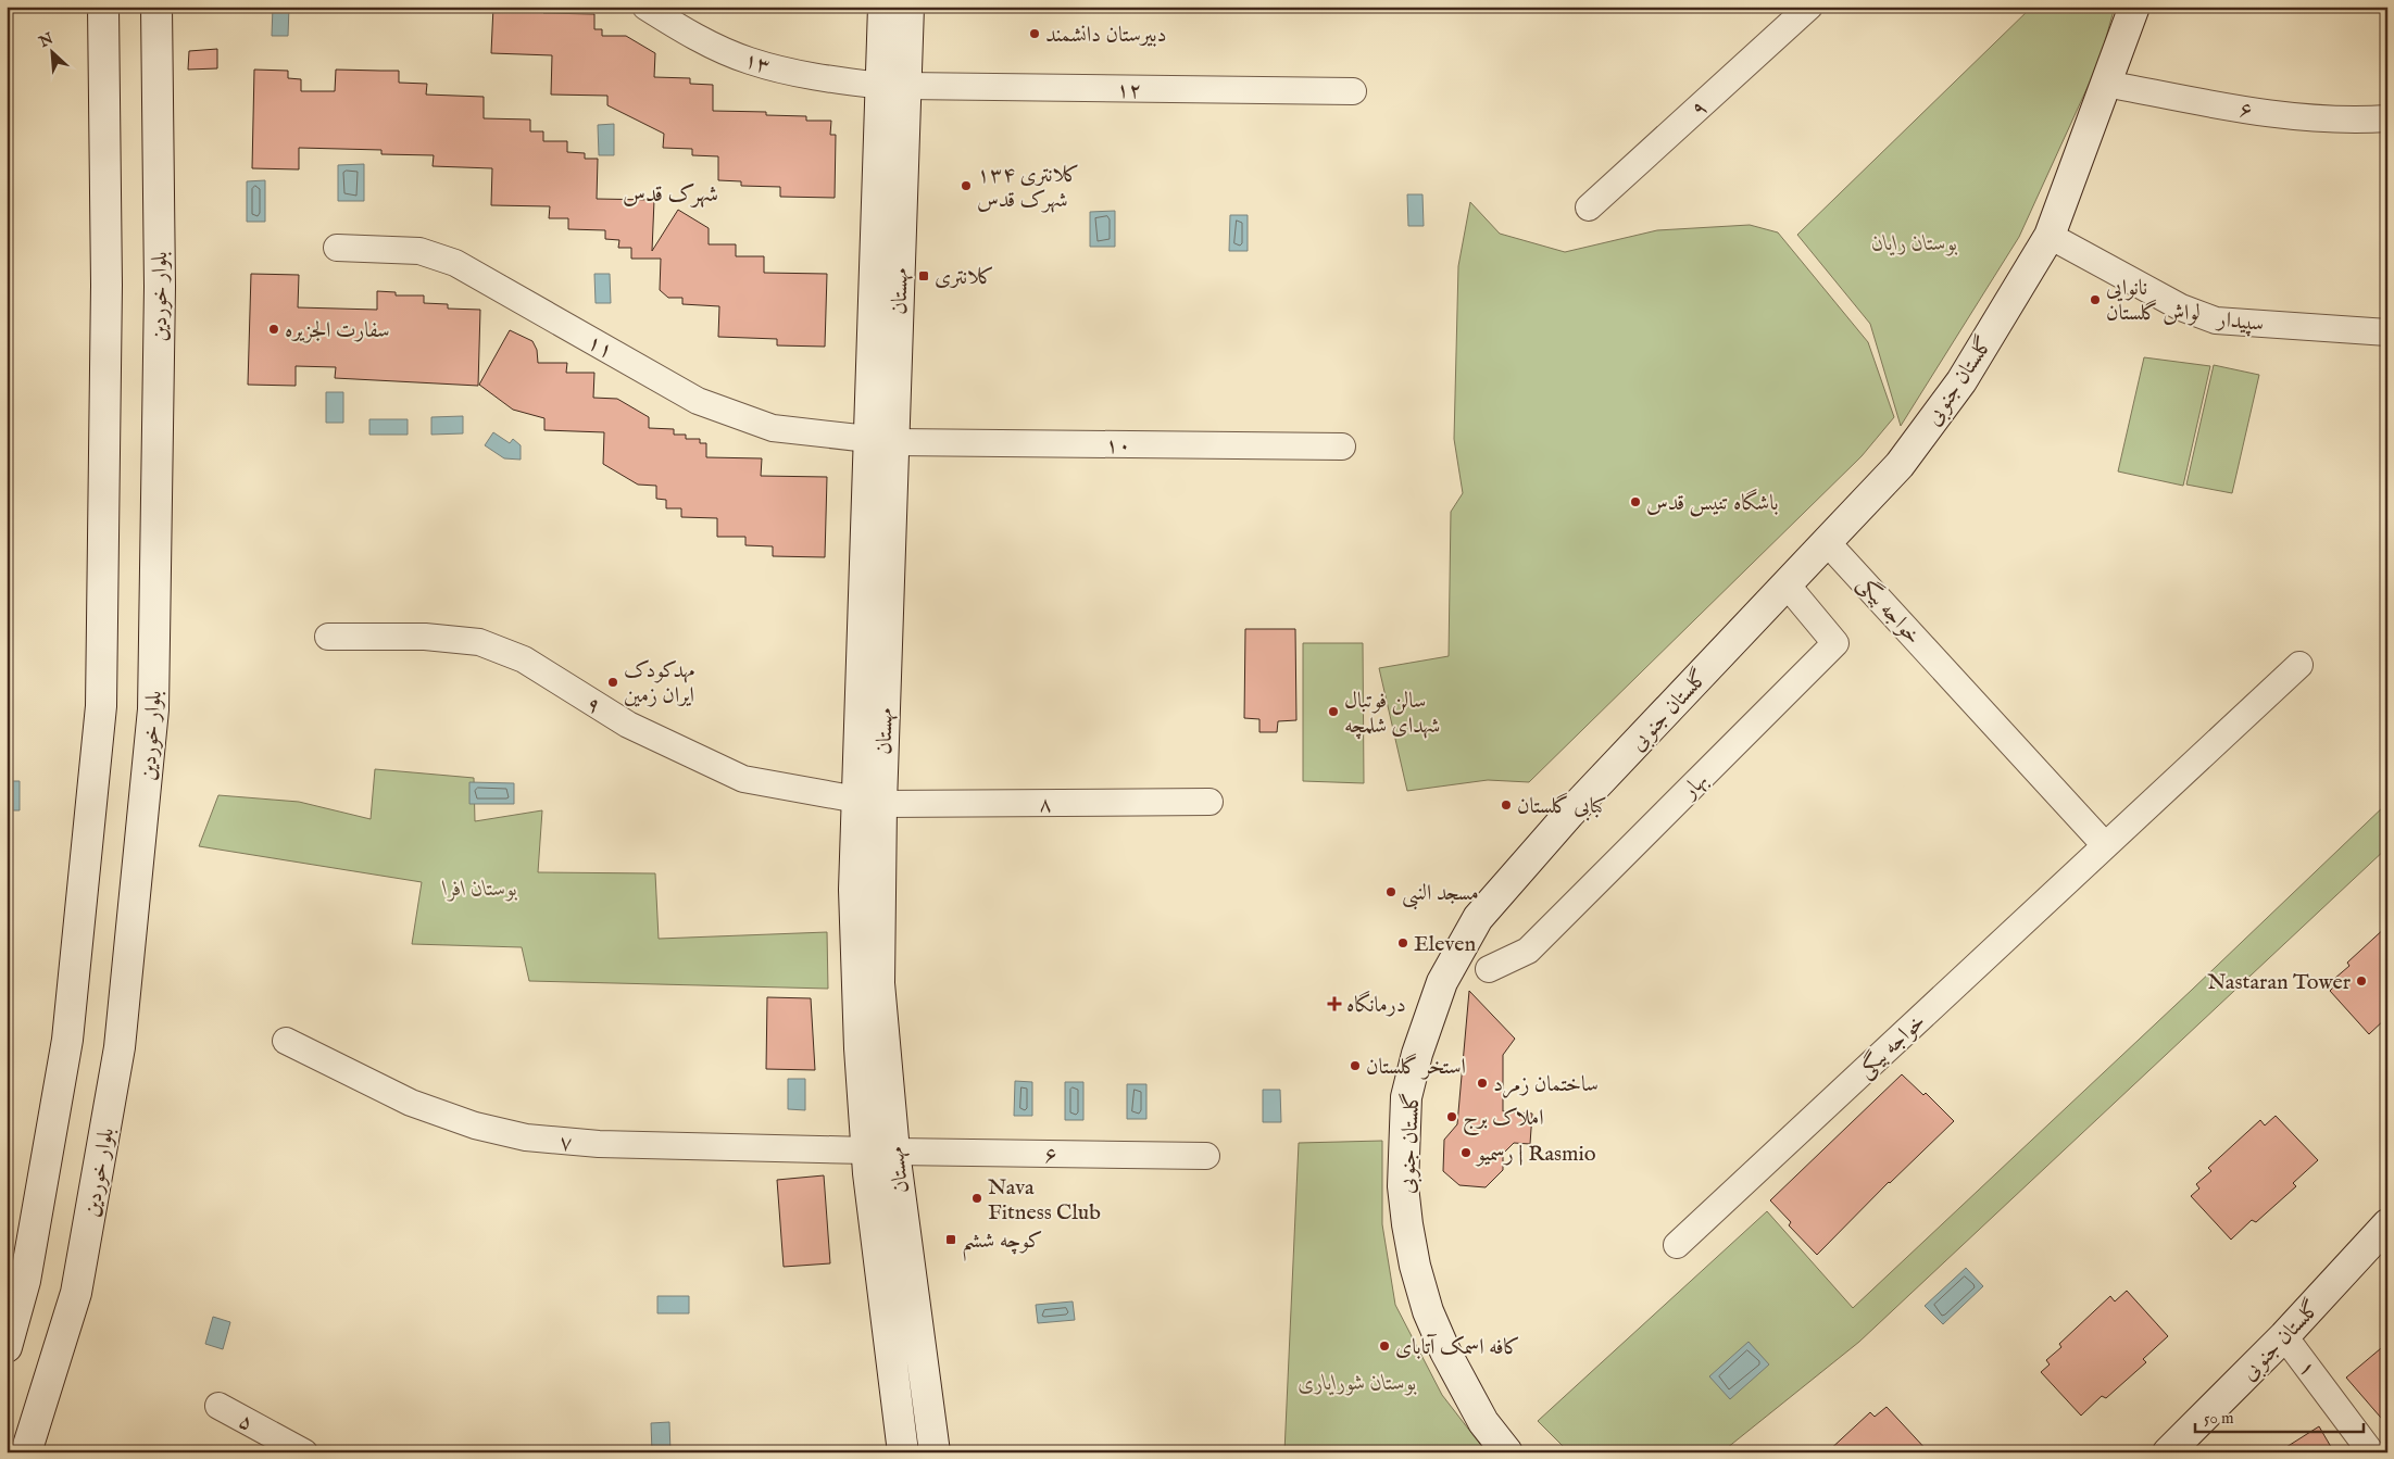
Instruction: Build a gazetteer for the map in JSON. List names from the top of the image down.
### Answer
{
  "streets": {
    "street": [
      "۱۳",
      "۱۲",
      "۹",
      "۶",
      "مهستان",
      "بلوار خوردین",
      "سپیدار",
      "۱۱",
      "گلستان جنوبی",
      "۱۰",
      "خواجه بیگی",
      "بهار",
      "۸",
      "۷",
      "۱",
      "۵"
    ]
  },
  "crossings": [
    ["۱۳", "۱۲"],
    ["۱۳", "مهستان"],
    ["۱۲", "مهستان"],
    ["۹", "مهستان"],
    ["۹", "۸"],
    ["۶", "مهستان"],
    ["۶", "گلستان جنوبی"],
    ["۶", "۷"],
    ["مهستان", "۱۱"],
    ["مهستان", "۱۰"],
    ["مهستان", "۸"],
    ["مهستان", "۷"],
    ["سپیدار", "گلستان جنوبی"],
    ["۱۱", "۱۰"],
    ["گلستان جنوبی", "خواجه بیگی"],
    ["گلستان جنوبی", "بهار"],
    ["گلستان جنوبی", "۱"]
  ],
  "districts": ["شهرک قدس"],
  "parks": ["بوستان رایان", "بوستان افرا", "بوستان شورایاری"],
  "places": {
    "other": [
      "دبیرستان دانشمند",
      "کلانتری ۱۳۴ شهرک قدس",
      "نانوایی لواش گلستان",
      "سفارت الجزیره",
      "باشگاه تنیس قدس",
      "مهدکودک ایران زمین",
      "سالن فوتبال شهدای شلمچه",
      "کبابی گلستان",
      "مسجد النبی",
      "Eleven",
      "Nastaran Tower",
      "استخر گلستان",
      "ساختمان زمرد",
      "املاک برج",
      "رسمیو | Rasmio",
      "Nava Fitness Club",
      "کافه اسمک آتابای"
    ],
    "transit": ["کلانتری", "کوچه ششم"],
    "health": ["درمانگاه"]
  },
  "scale_bar": "50 m",
  "north": "top left"
}
